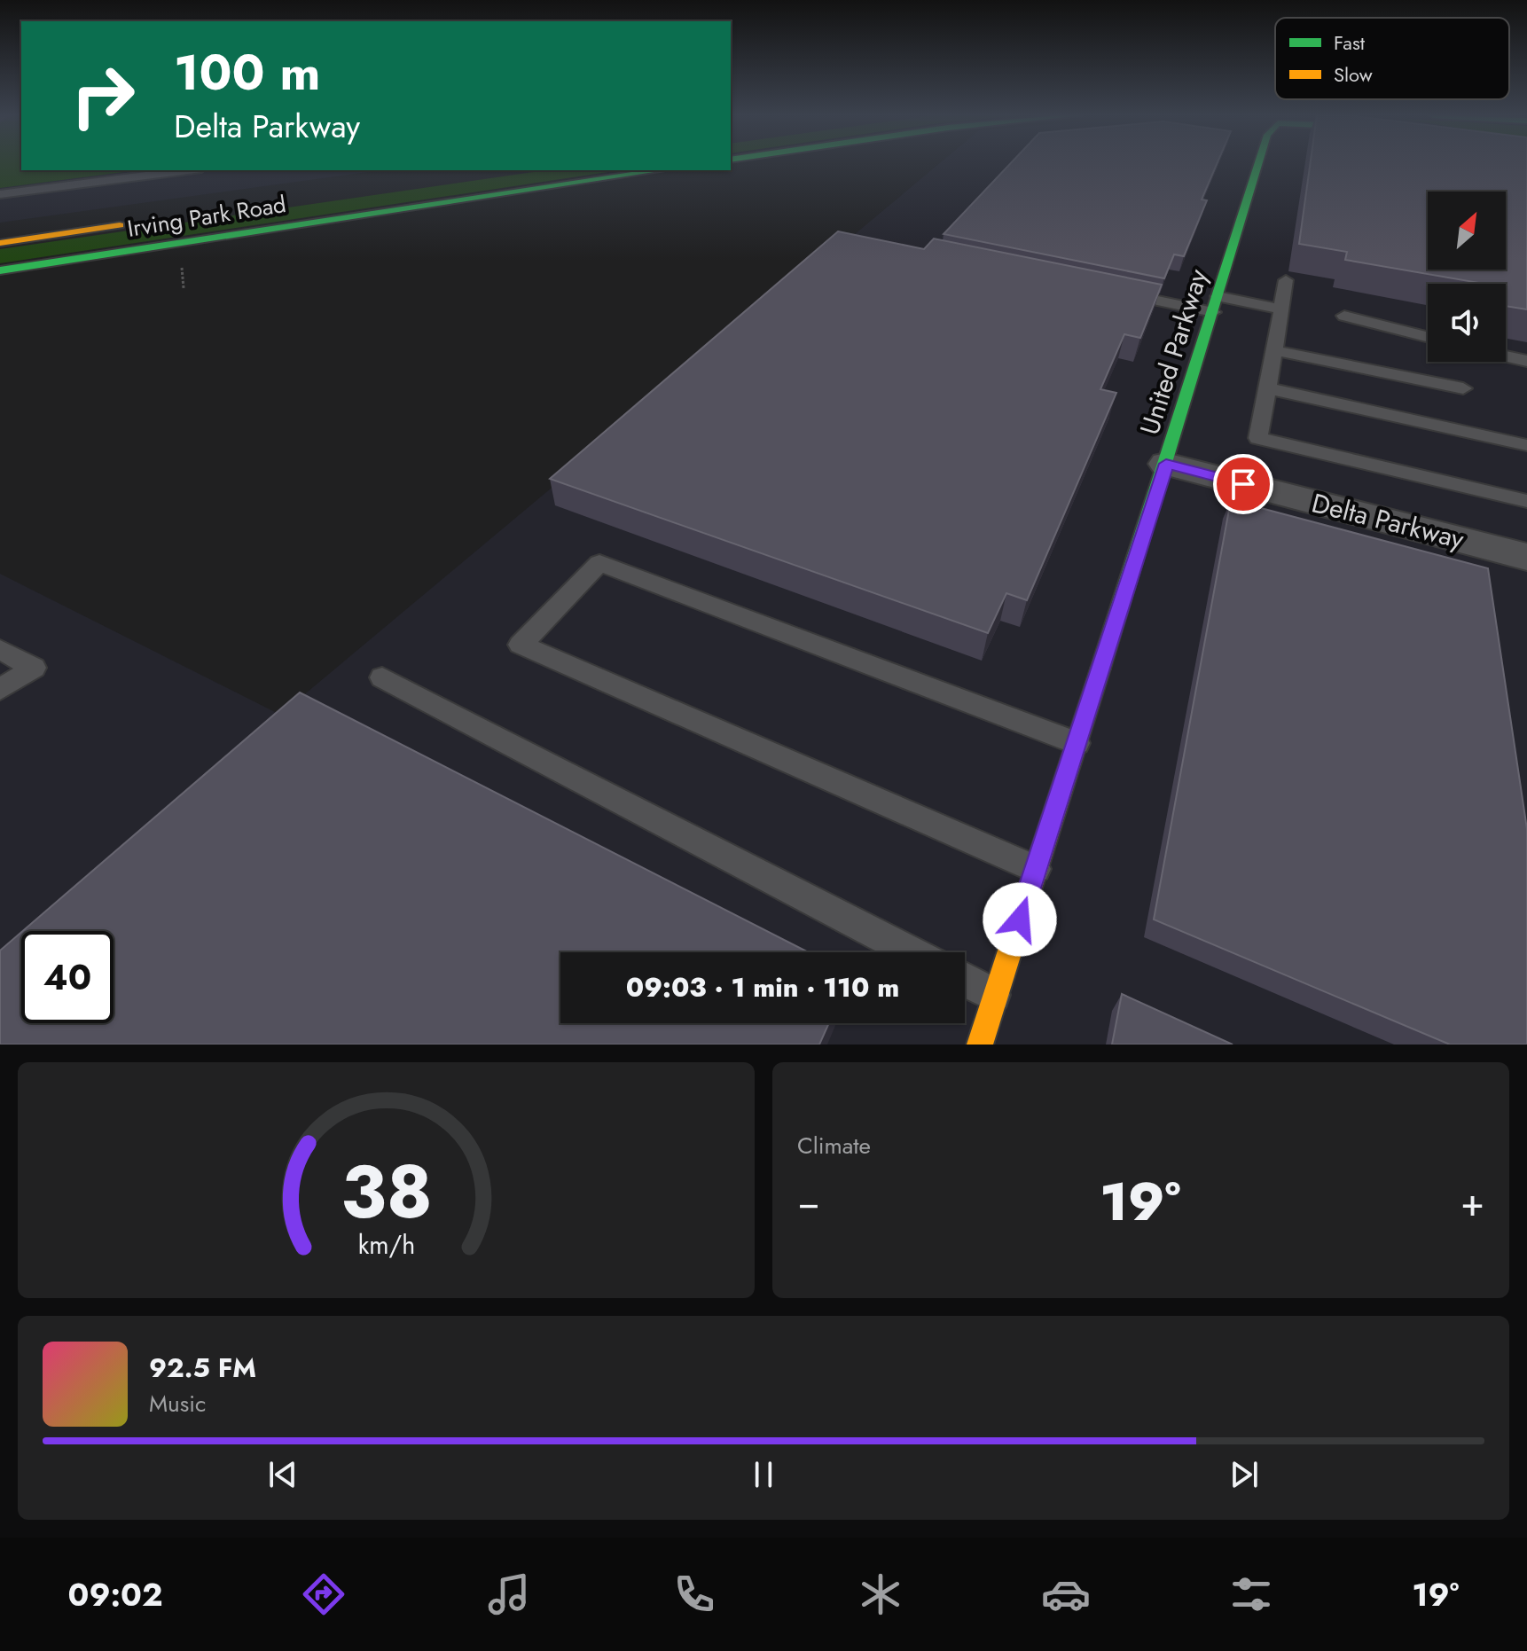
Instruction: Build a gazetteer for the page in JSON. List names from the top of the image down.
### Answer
{
  "streets": {
    "main road": ["Irving Park Road", "United Parkway"],
    "street": ["Delta Parkway"]
  },
  "crossings": [
    ["United Parkway", "Delta Parkway"]
  ],
  "legend": ["Fast", "Slow"],
  "north": "top right",
  "page": {
    "turn": ["100 m", "Delta Parkway"],
    "limit": "40",
    "trip": "09:03 · 1 min · 110 m",
    "tile": "Climate",
    "heat": ["−", "19°", "+"],
    "song": ["92.5 FM", "Music"],
    "tabs": ["09:02", "19°"],
    "gauge": ["38", "km/h"]
  }
}
